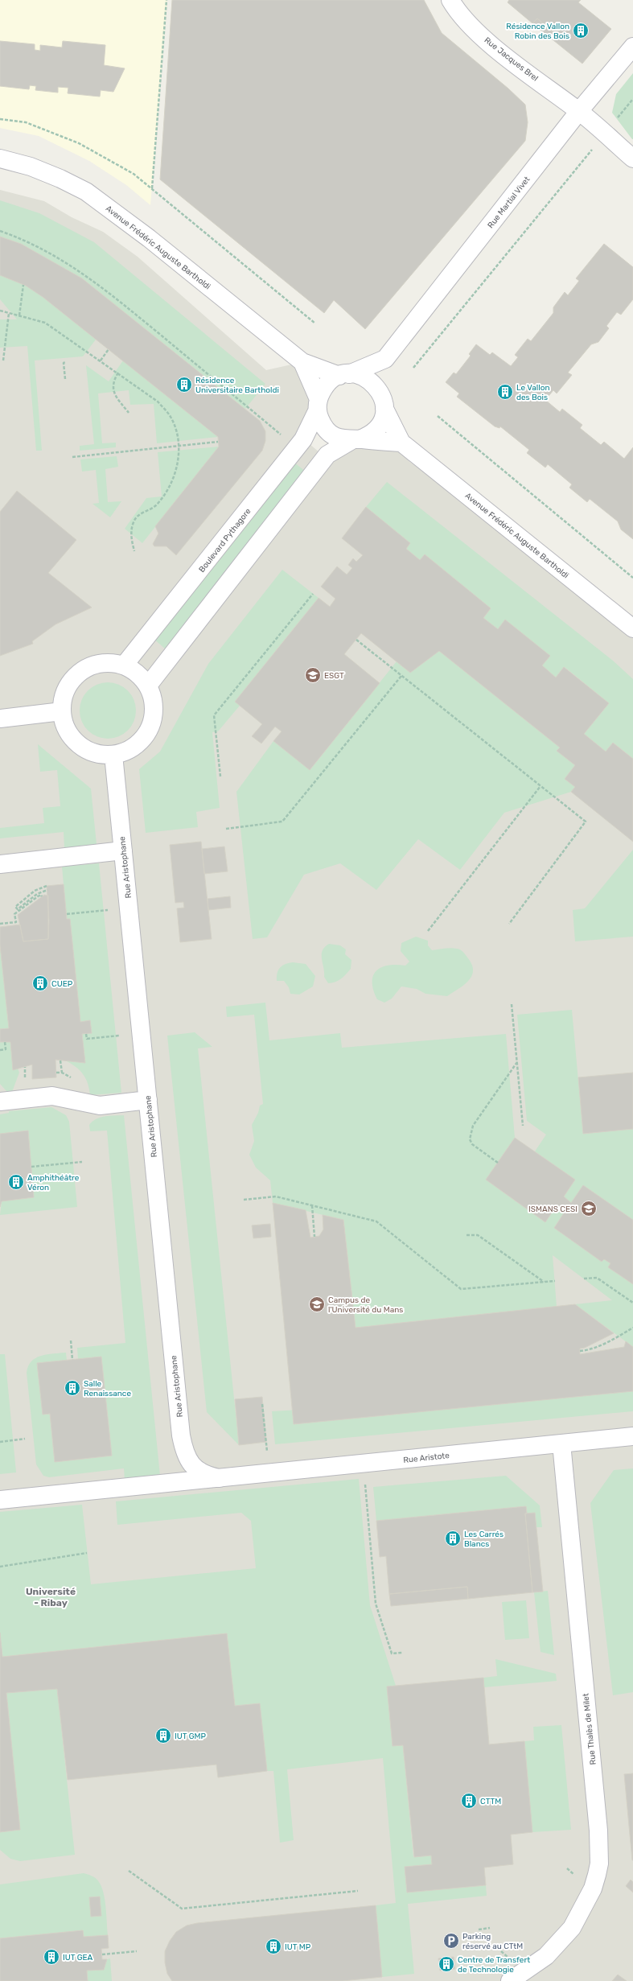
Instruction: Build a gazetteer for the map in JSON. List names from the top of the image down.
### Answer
{
  "streets": {
    "street": [
      "Rue Jacques Brel",
      "Rue Martial Vivet",
      "Avenue Frédéric Auguste Bartholdi",
      "Boulevard Pythagore",
      "Rue Aristophane",
      "Rue Aristote",
      "Rue Thalès de Milet"
    ]
  },
  "crossings": [
    ["Rue Jacques Brel", "Rue Martial Vivet"],
    ["Rue Martial Vivet", "Avenue Frédéric Auguste Bartholdi"],
    ["Rue Martial Vivet", "Boulevard Pythagore"],
    ["Avenue Frédéric Auguste Bartholdi", "Boulevard Pythagore"],
    ["Boulevard Pythagore", "Rue Aristophane"],
    ["Rue Aristophane", "Rue Aristote"],
    ["Rue Aristote", "Rue Thalès de Milet"]
  ],
  "districts": ["Université - Ribay"],
  "places": {
    "building": [
      "Résidence Vallon Robin des Bois",
      "Résidence Universitaire Bartholdi",
      "Le Vallon des Bois",
      "CUEP",
      "Amphithéâtre Véron",
      "Salle Renaissance",
      "Les Carrés Blancs",
      "IUT GMP",
      "CTTM",
      "IUT MP",
      "IUT GEA",
      "Centre de Transfert de Technologie"
    ],
    "school or university": ["ESGT", "ISMANS CESI", "Campus de l'Université du Mans"],
    "parking": ["Parking réservé au CTtM"]
  }
}
